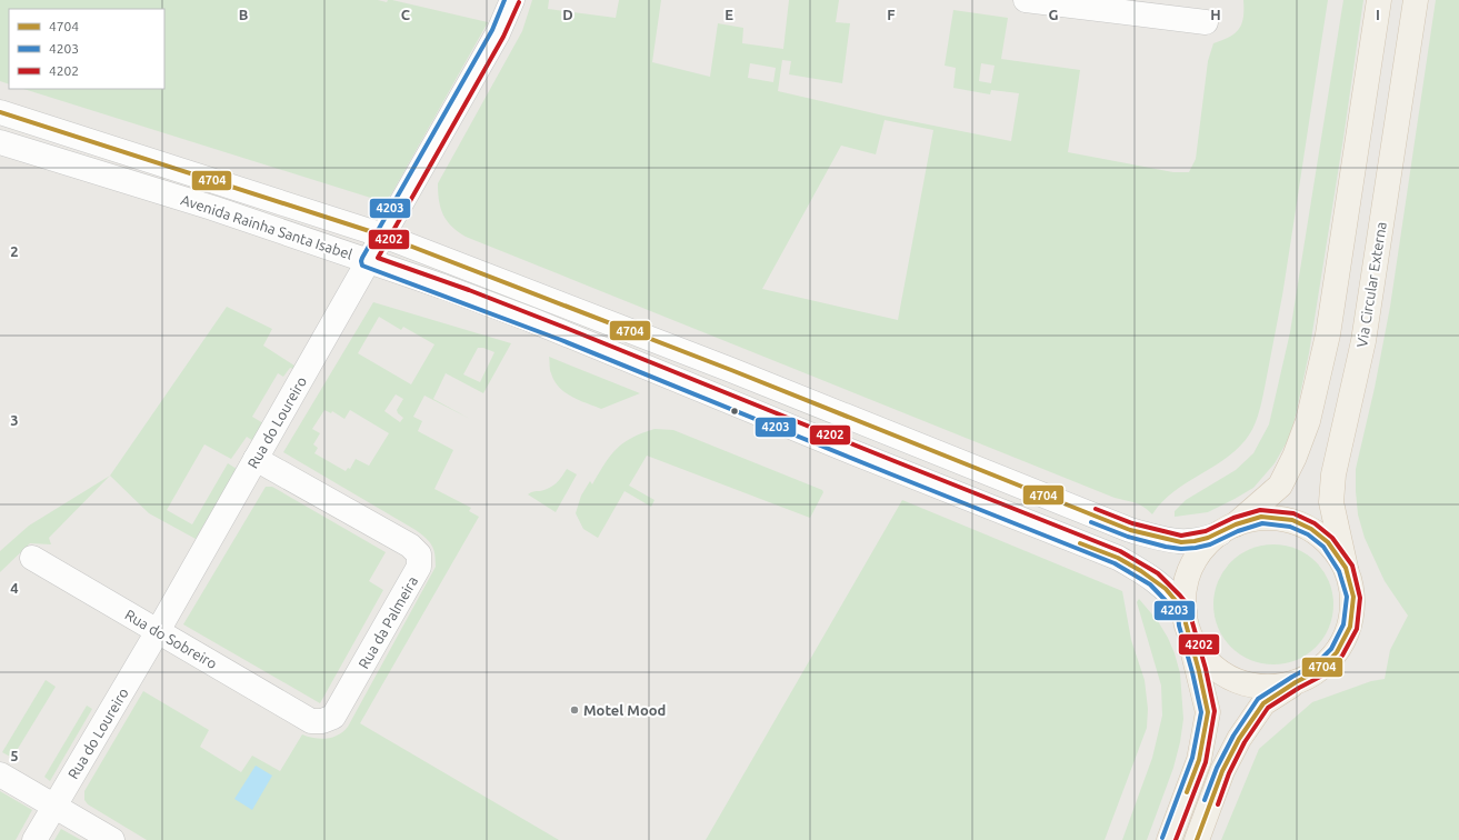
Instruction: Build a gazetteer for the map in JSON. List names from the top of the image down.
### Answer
{
  "streets": {
    "main road": ["Via Circular Externa"],
    "street": [
      "Avenida Rainha Santa Isabel",
      "Rua do Loureiro",
      "Rua da Palmeira",
      "Rua do Sobreiro"
    ]
  },
  "crossings": [
    ["Avenida Rainha Santa Isabel", "Rua do Loureiro"],
    ["Rua do Loureiro", "Rua da Palmeira"],
    ["Rua do Loureiro", "Rua do Sobreiro"],
    ["Rua da Palmeira", "Rua do Sobreiro"]
  ],
  "places": ["Motel Mood"],
  "lines": ["transit line 4203", "transit line 4202", "transit line 4704"],
  "legend": ["4704", "4203", "4202"],
  "grid": {
    "columns": [
      "B",
      "C",
      "D",
      "E",
      "F",
      "G",
      "H",
      "I"
    ],
    "rows": [
      "2",
      "3",
      "4",
      "5"
    ]
  }
}
